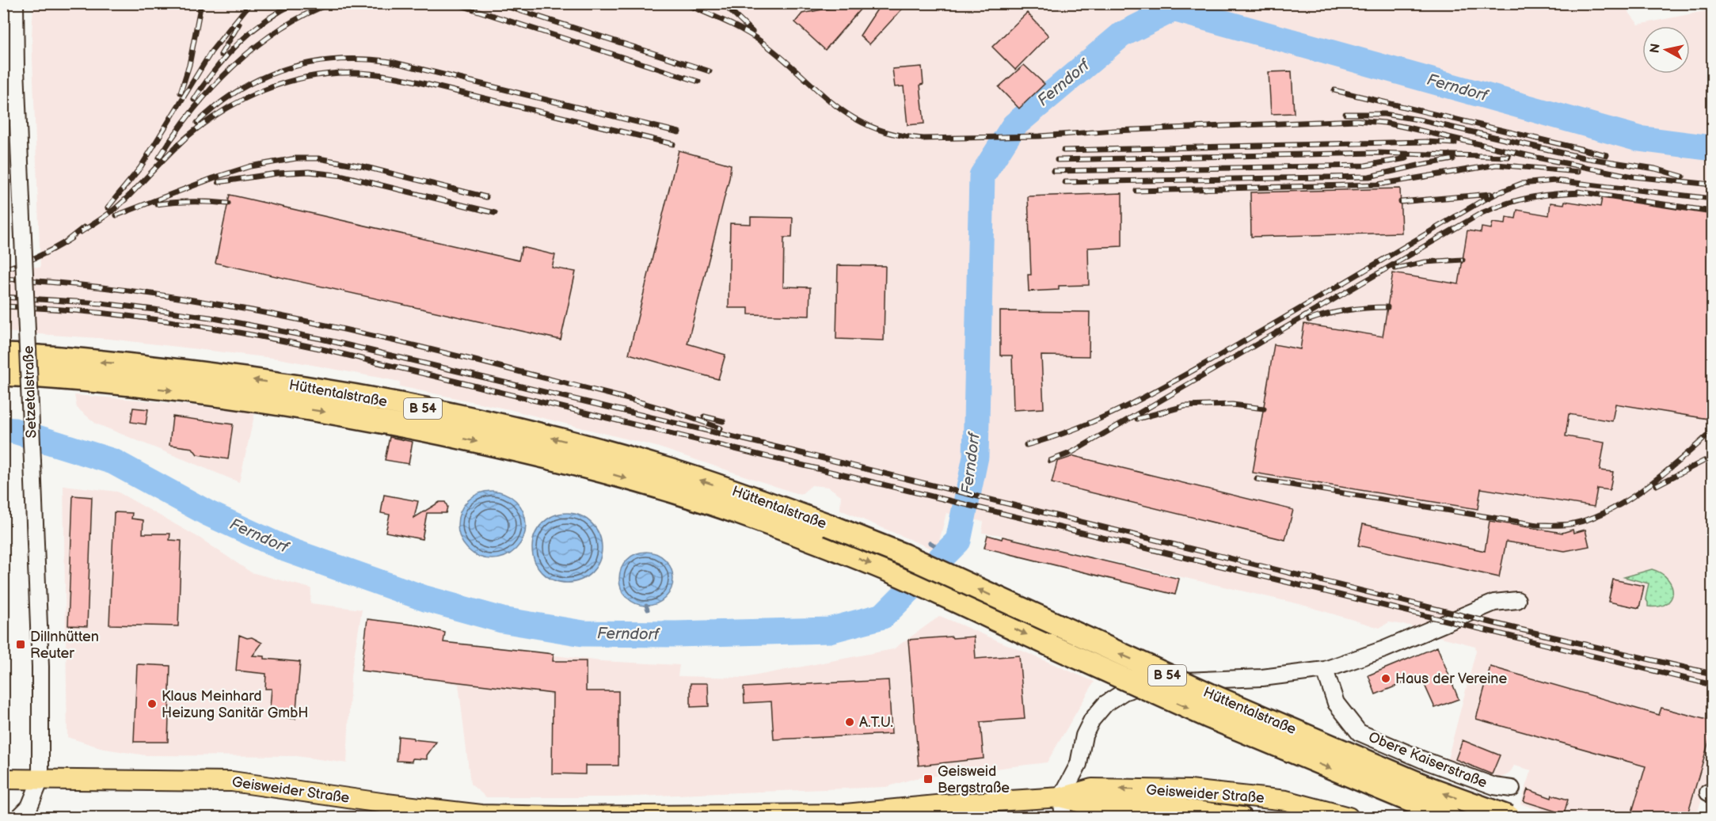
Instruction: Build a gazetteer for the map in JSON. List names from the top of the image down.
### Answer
{
  "streets": {
    "highway": ["Hüttentalstraße", "B 54"],
    "main road": ["Geisweider Straße"],
    "street": ["Setzetalstraße", "Obere Kaiserstraße"]
  },
  "crossings": [
    ["Setzetalstraße", "Geisweider Straße"]
  ],
  "water": ["Ferndorf"],
  "places": {
    "transit": ["Dillnhütten Reuter", "Geisweid Bergstraße"],
    "other": ["Haus der Vereine", "Klaus Meinhard Heizung Sanitär GmbH", "A.T.U."]
  },
  "north": "left"
}
